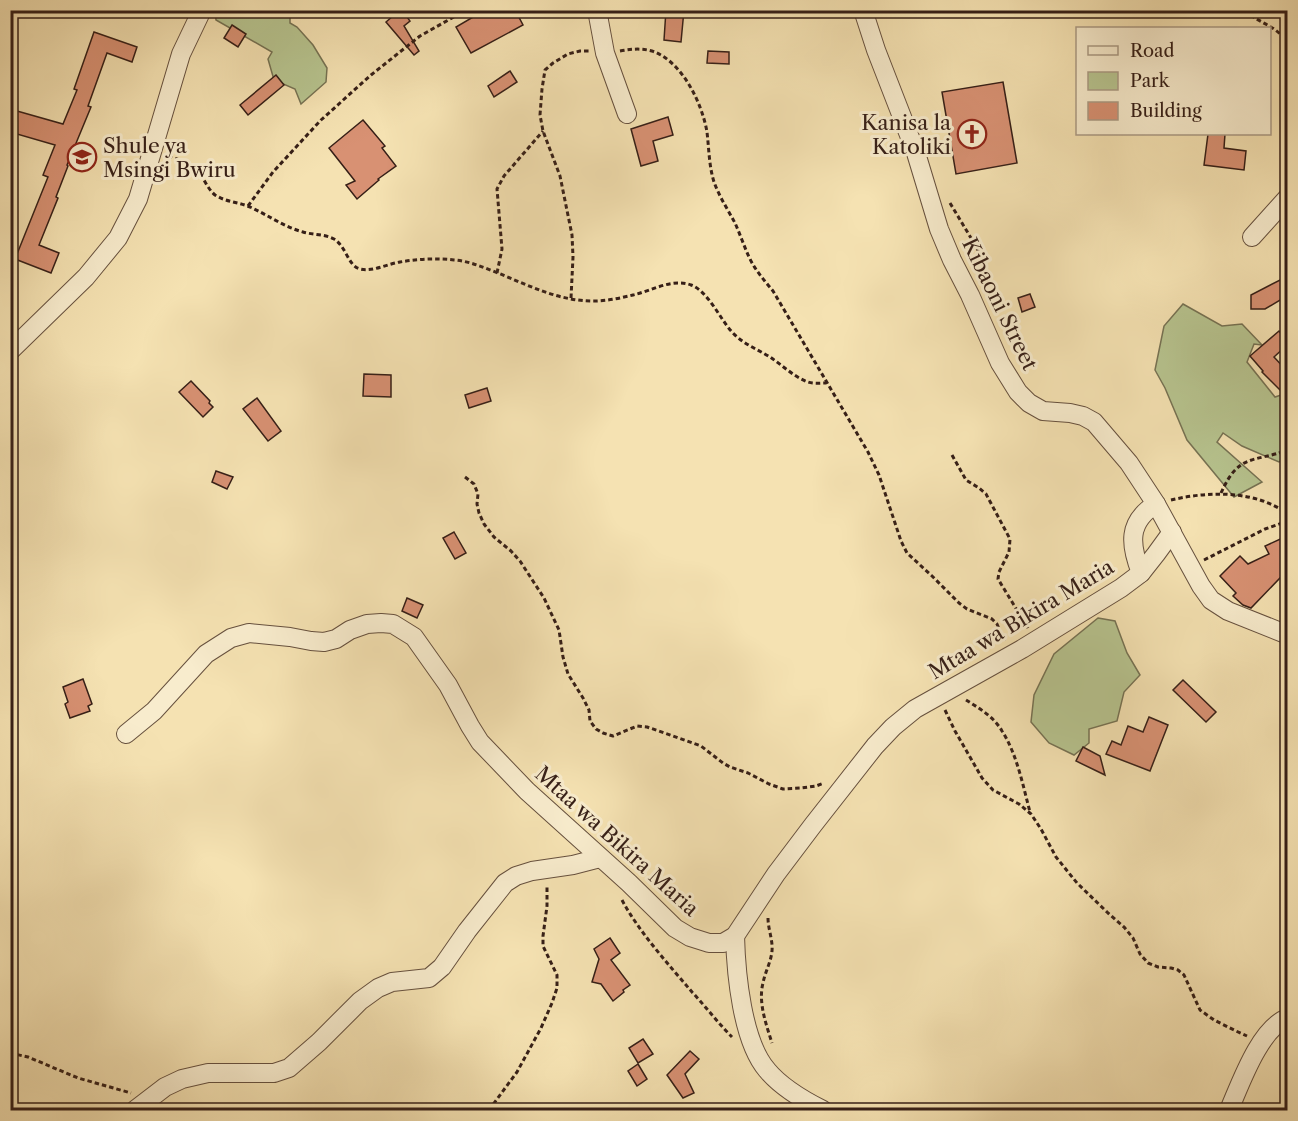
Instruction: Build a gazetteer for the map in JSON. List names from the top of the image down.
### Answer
{
  "streets": {
    "street": ["Kibaoni Street", "Mtaa wa Bikira Maria"]
  },
  "crossings": [
    ["Kibaoni Street", "Mtaa wa Bikira Maria"]
  ],
  "places": {
    "church": ["Kanisa la Katoliki"],
    "school or university": ["Shule ya Msingi Bwiru"]
  },
  "legend": ["Road", "Park", "Building"]
}
